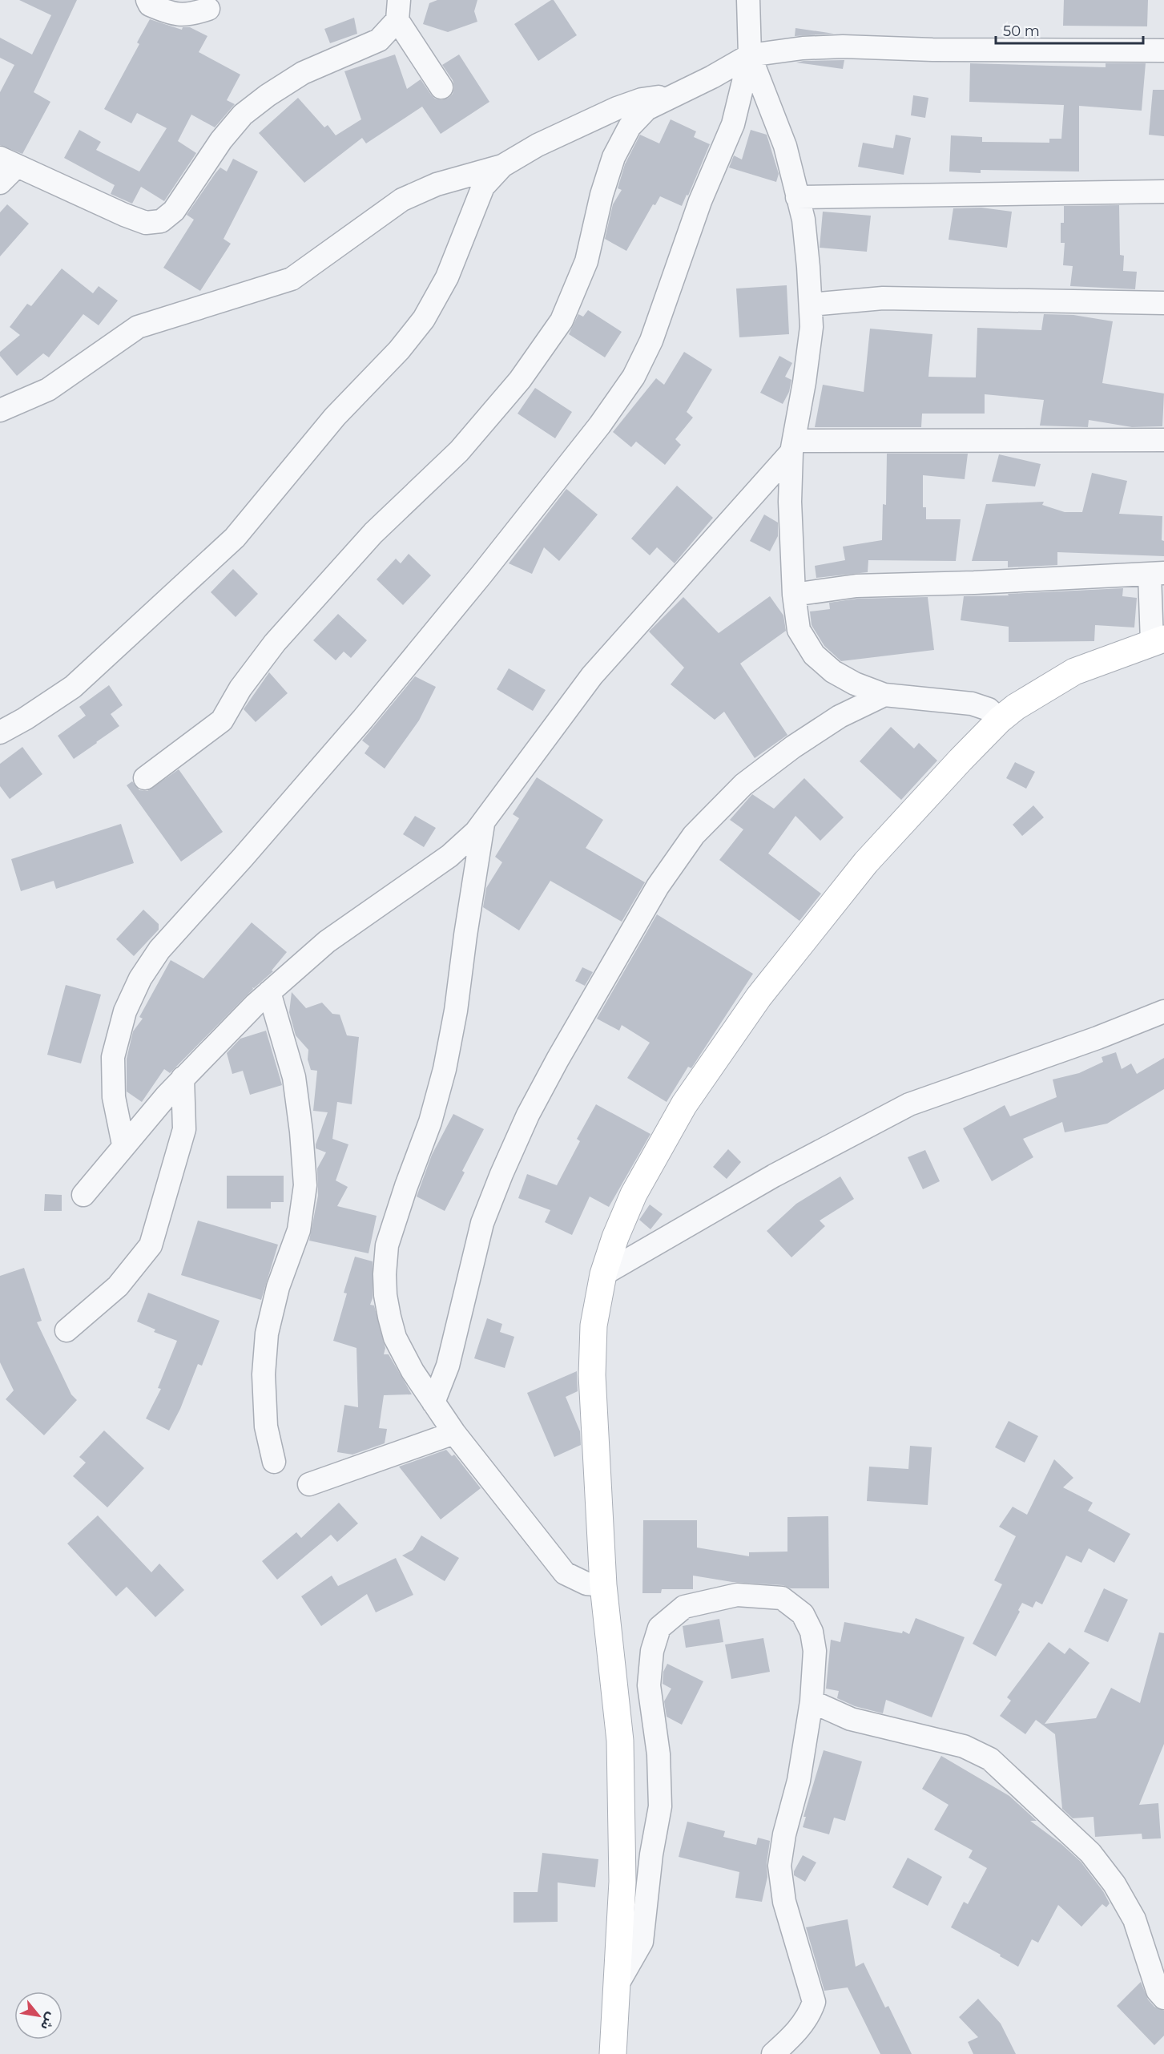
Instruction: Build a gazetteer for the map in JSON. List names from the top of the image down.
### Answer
{
  "scale_bar": "50 m",
  "north": "bottom right"
}
